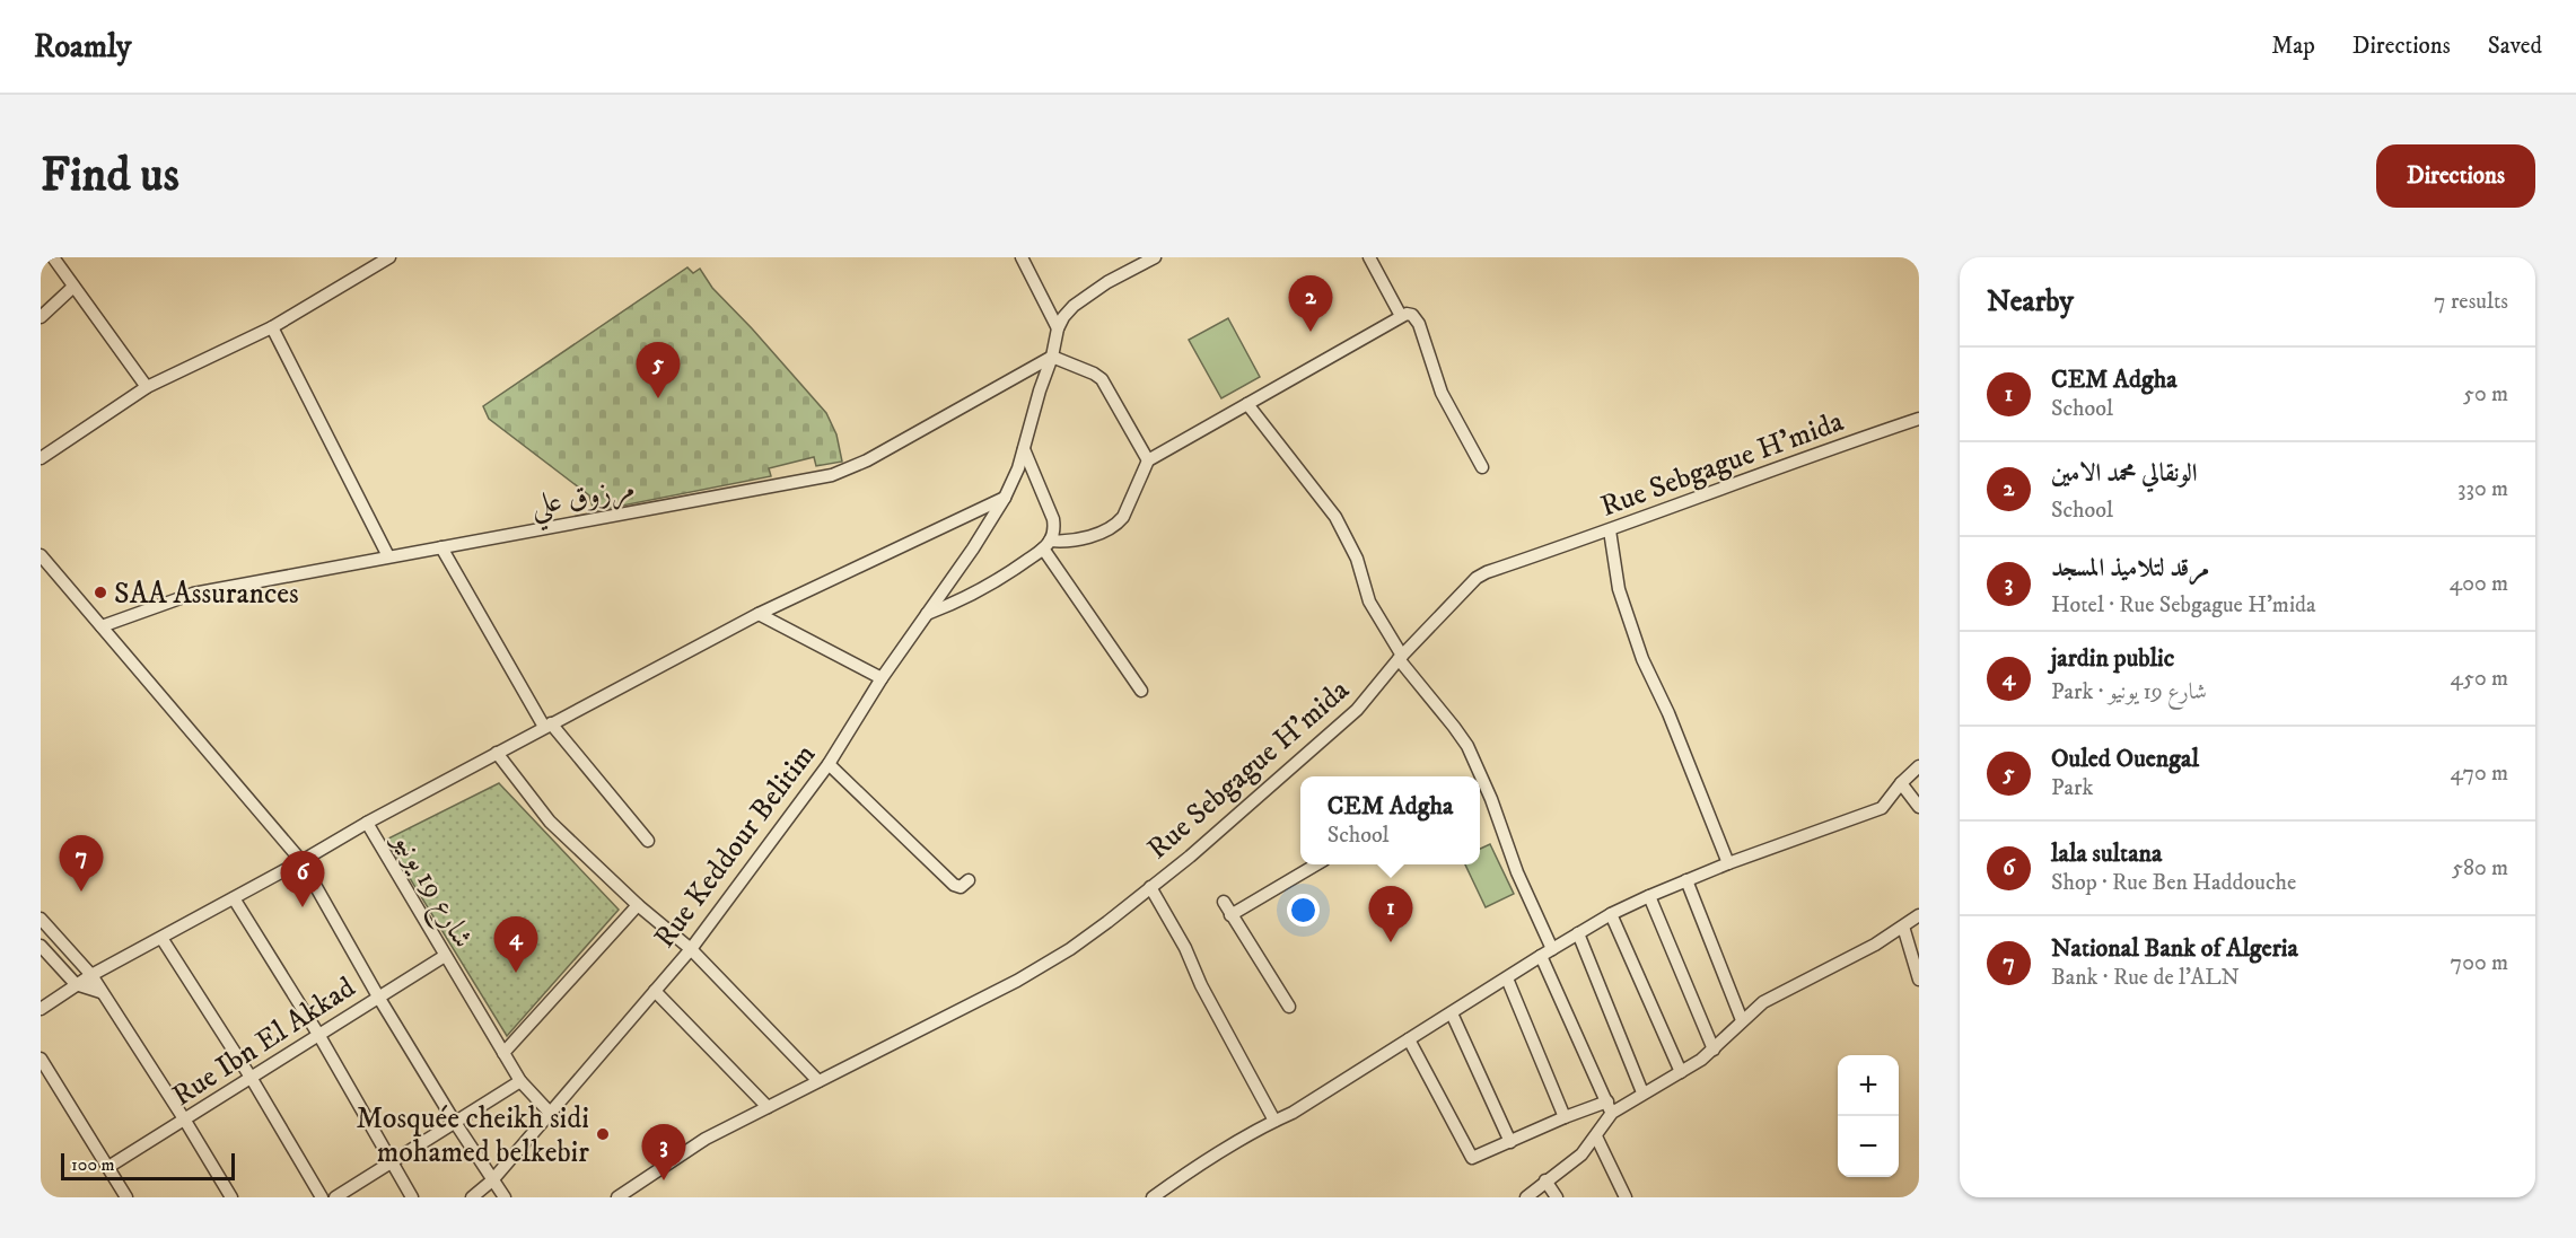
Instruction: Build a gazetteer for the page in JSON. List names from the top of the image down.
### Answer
{
  "streets": {
    "street": [
      "Rue Sebgague H'mida",
      "مرزوق علي",
      "Rue Keddour Belitim",
      "شارع 19 يونيو",
      "Rue Ibn El Akkad"
    ]
  },
  "crossings": [
    ["مرزوق علي", "Rue Keddour Belitim"],
    ["Rue Keddour Belitim", "شارع 19 يونيو"],
    ["شارع 19 يونيو", "Rue Ibn El Akkad"]
  ],
  "places": ["SAA Assurances", "Mosquée cheikh sidi mohamed belkebir"],
  "scale_bar": "100 m",
  "page": {
    "header": "Roamly",
    "nav": ["Map", "Directions", "Saved"],
    "buttons": "Directions",
    "title": "Find us",
    "heading": ["Nearby", "7 results"],
    "pins": [
      "2",
      "5",
      "7",
      "6",
      "1",
      "4",
      "3"
    ],
    "list": [
      {
        "mark": "1",
        "name": "CEM Adgha",
        "note": "School",
        "value": "50 m"
      },
      {
        "mark": "2",
        "name": "الونقالي محمد الامين",
        "note": "School",
        "value": "330 m"
      },
      {
        "mark": "3",
        "name": "مرقد لتلاميذ المسجد",
        "note": "Hotel · Rue Sebgague H'mida",
        "value": "400 m"
      },
      {
        "mark": "4",
        "name": "jardin public",
        "note": "Park · شارع 19 يونيو",
        "value": "450 m"
      },
      {
        "mark": "5",
        "name": "Ouled Ouengal",
        "note": "Park",
        "value": "470 m"
      },
      {
        "mark": "6",
        "name": "lala sultana",
        "note": "Shop · Rue Ben Haddouche",
        "value": "580 m"
      },
      {
        "mark": "7",
        "name": "National Bank of Algeria",
        "note": "Bank · Rue de l'ALN",
        "value": "700 m"
      }
    ],
    "popup": ["CEM Adgha", "School"],
    "map_buttons": ["+", "−"],
    "scale": "100 m"
  }
}
